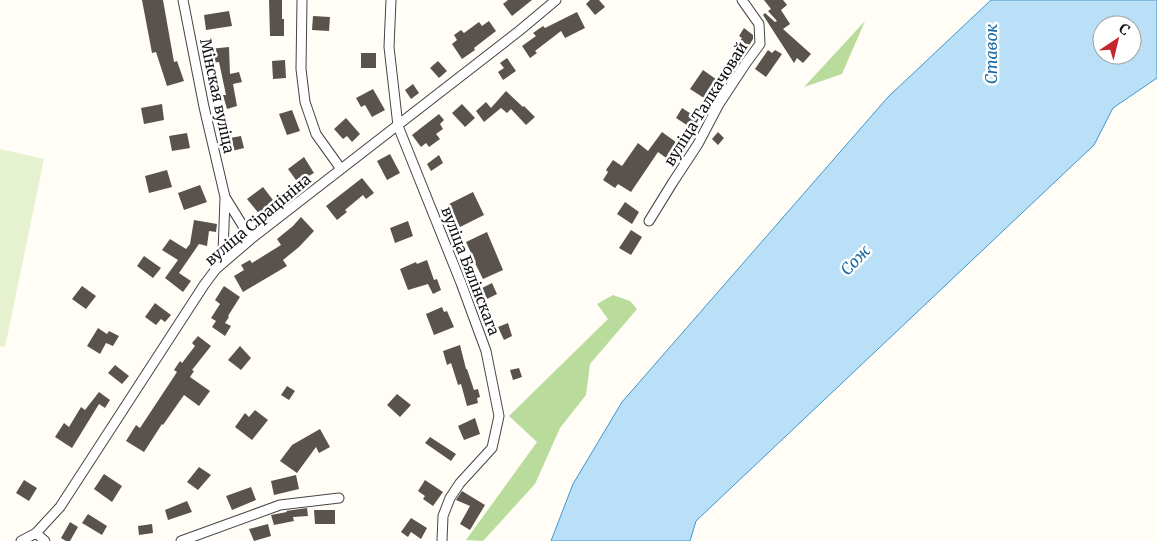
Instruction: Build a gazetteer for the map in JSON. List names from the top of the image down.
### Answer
{
  "streets": {
    "street": [
      "Мінская вуліца",
      "вуліца Талкачовай",
      "вуліца Сірацініна",
      "вуліца Бялінскага"
    ]
  },
  "crossings": [
    ["Мінская вуліца", "вуліца Сірацініна"],
    ["вуліца Сірацініна", "вуліца Бялінскага"]
  ],
  "water": ["Ставок", "Сож"],
  "north": "top right"
}
